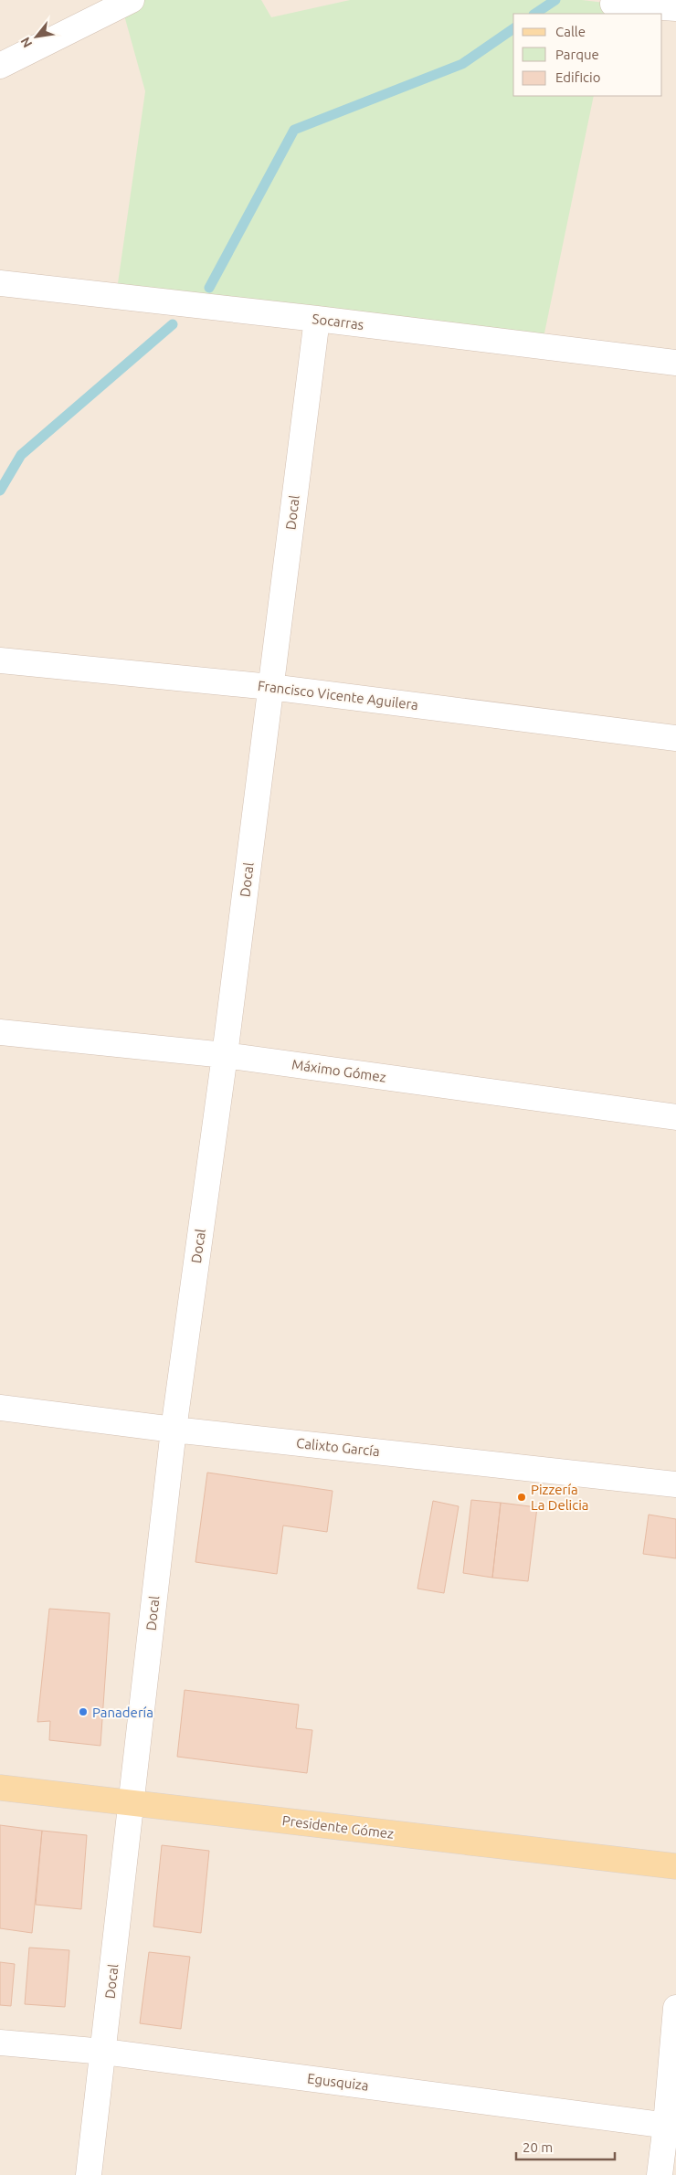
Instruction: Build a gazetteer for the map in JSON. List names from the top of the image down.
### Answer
{
  "streets": {
    "main road": ["Presidente Gómez"],
    "street": [
      "Socarras",
      "Docal",
      "Francisco Vicente Aguilera",
      "Máximo Gómez",
      "Calixto García",
      "Egusquiza"
    ]
  },
  "crossings": [
    ["Socarras", "Docal"],
    ["Docal", "Francisco Vicente Aguilera"],
    ["Docal", "Máximo Gómez"],
    ["Docal", "Calixto García"],
    ["Docal", "Presidente Gómez"],
    ["Docal", "Egusquiza"]
  ],
  "places": ["Pizzería La Delicia", "Panadería"],
  "legend": ["Calle", "Parque", "Edificio"],
  "scale_bar": "20 m",
  "north": "bottom left"
}
